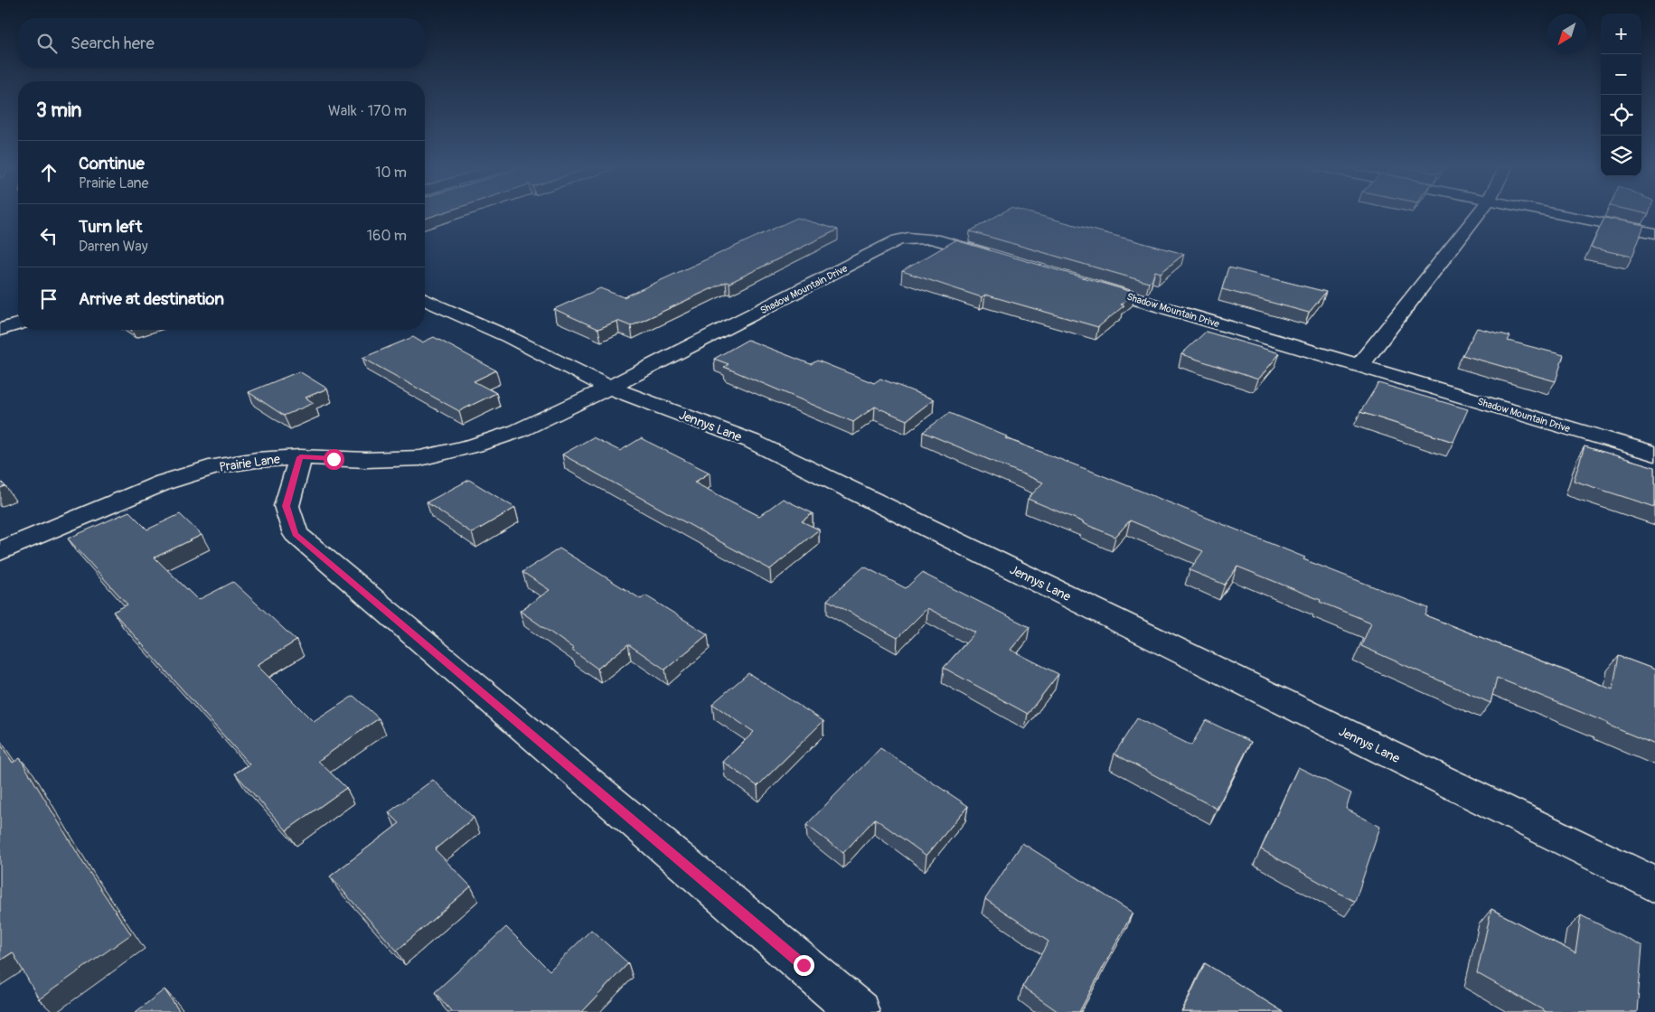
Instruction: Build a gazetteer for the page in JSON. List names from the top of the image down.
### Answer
{
  "streets": {
    "street": ["Shadow Mountain Drive", "Jennys Lane", "Prairie Lane"]
  },
  "crossings": [
    ["Shadow Mountain Drive", "Jennys Lane"],
    ["Shadow Mountain Drive", "Prairie Lane"],
    ["Jennys Lane", "Prairie Lane"]
  ],
  "north": "bottom left",
  "page": {
    "map_buttons": ["+", "−"],
    "search": "Search here",
    "heading": ["3 min", "Walk · 170 m"],
    "list": [
      ["Continue", "Prairie Lane", "10 m"],
      ["Turn left", "Darren Way", "160 m"],
      "Arrive at destination"
    ]
  }
}
